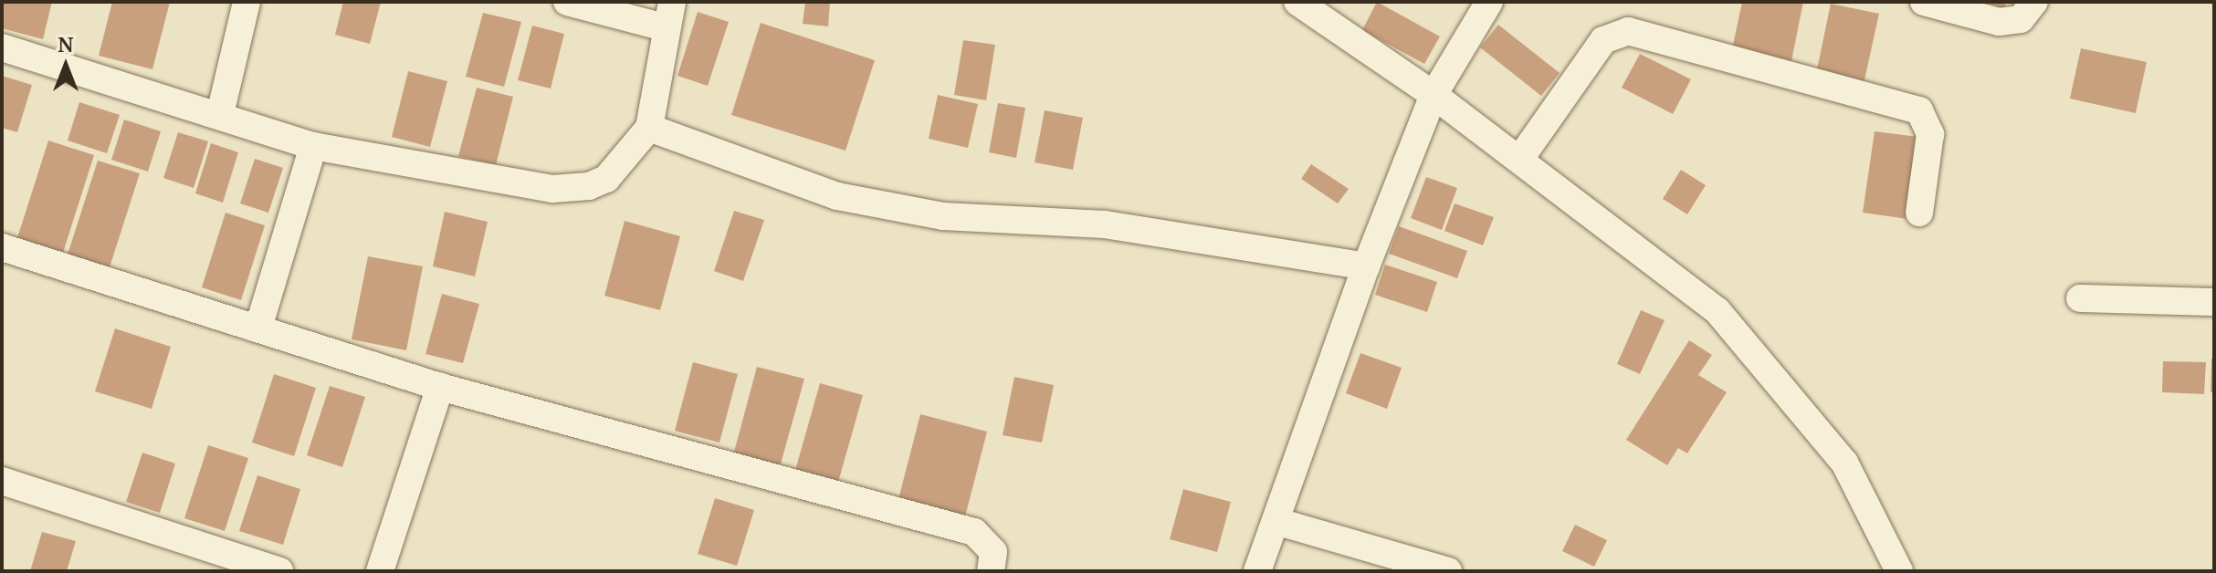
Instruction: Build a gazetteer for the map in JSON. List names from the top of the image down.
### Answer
{
  "north": "top"
}
